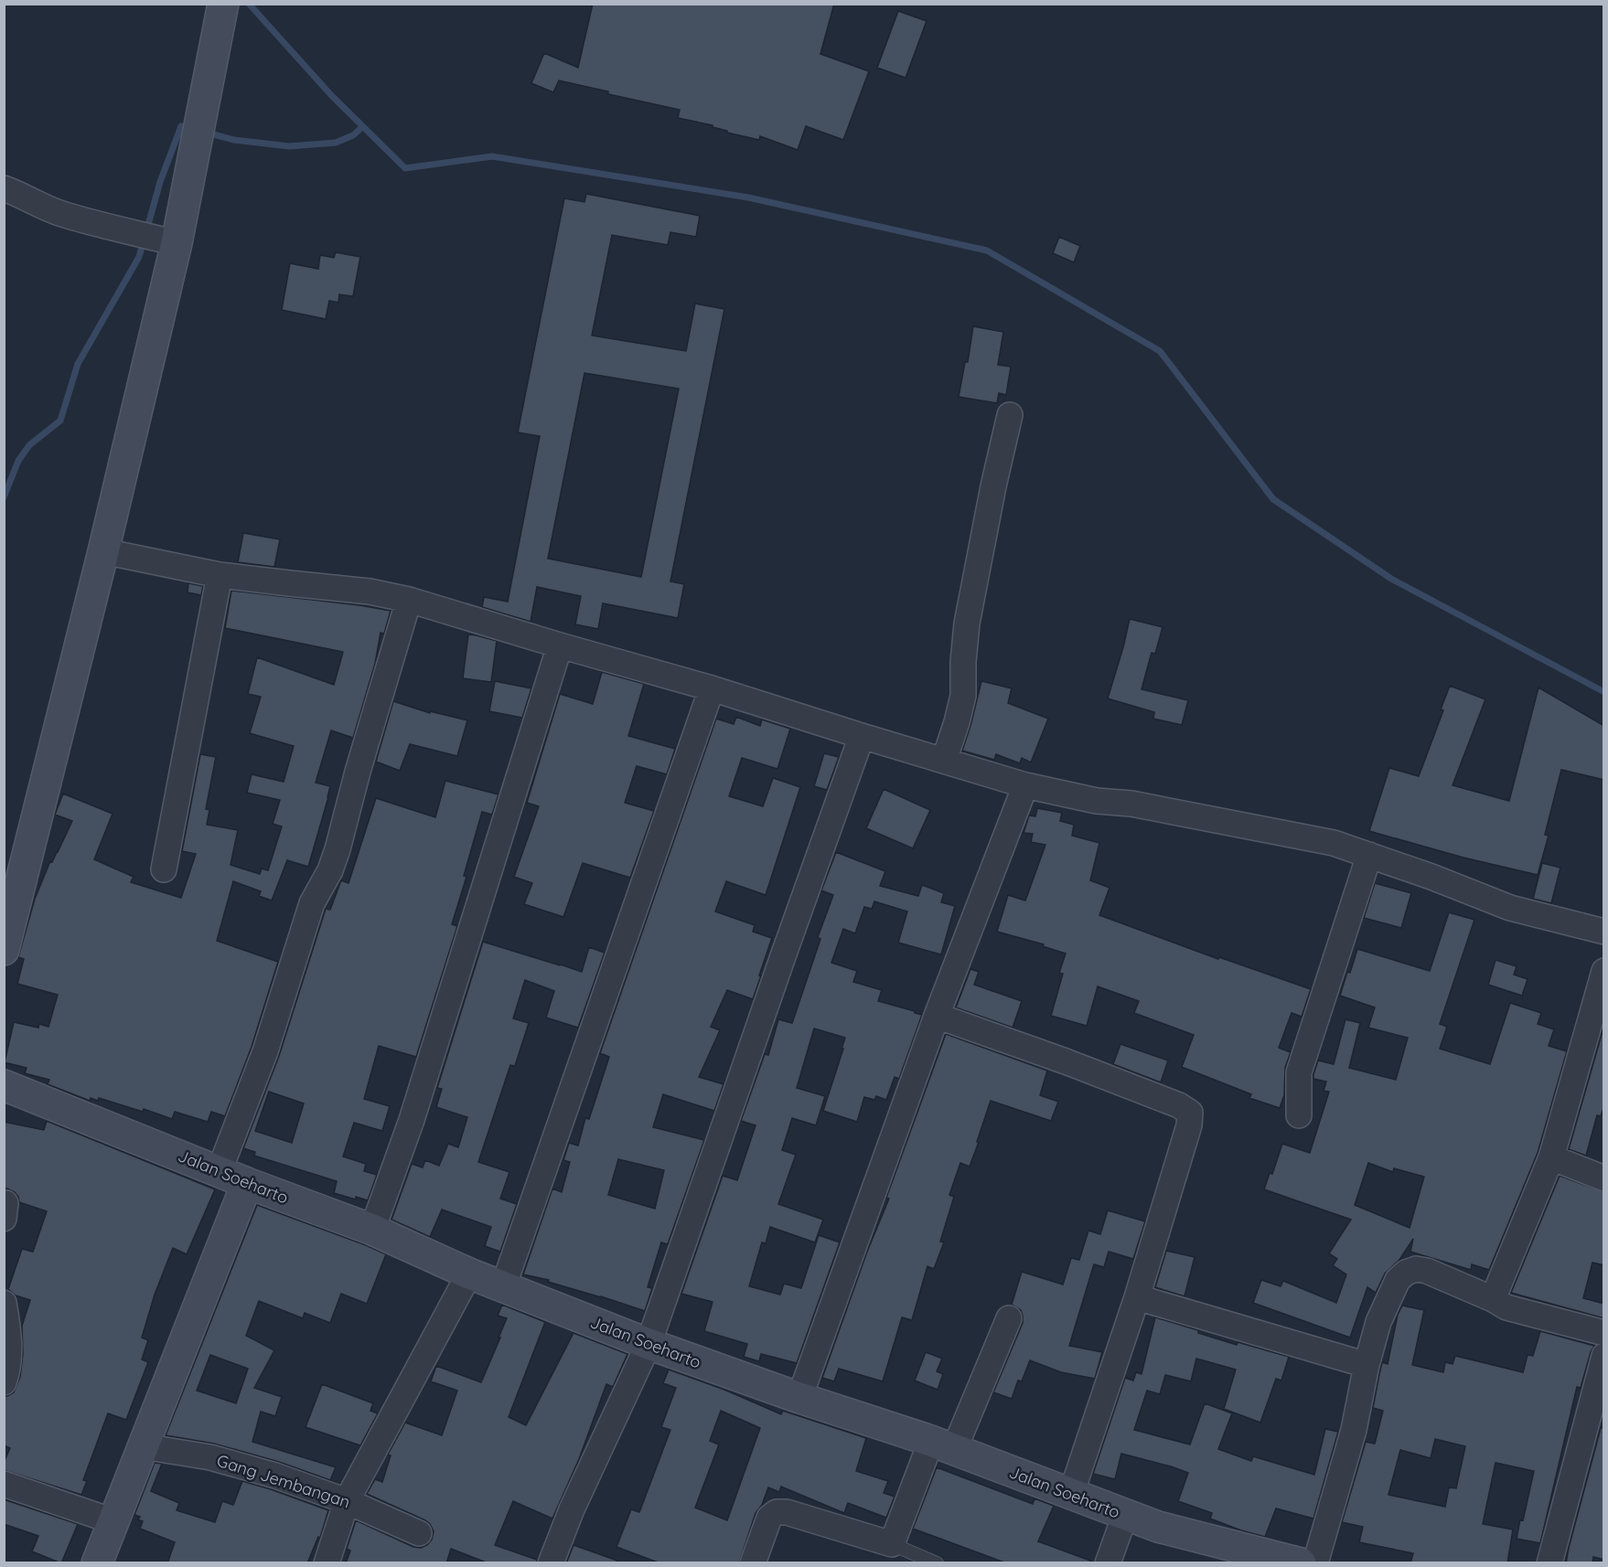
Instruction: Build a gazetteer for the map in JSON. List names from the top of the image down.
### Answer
{
  "streets": {
    "main road": ["Jalan Soeharto"],
    "street": ["Gang Jembangan"]
  }
}
